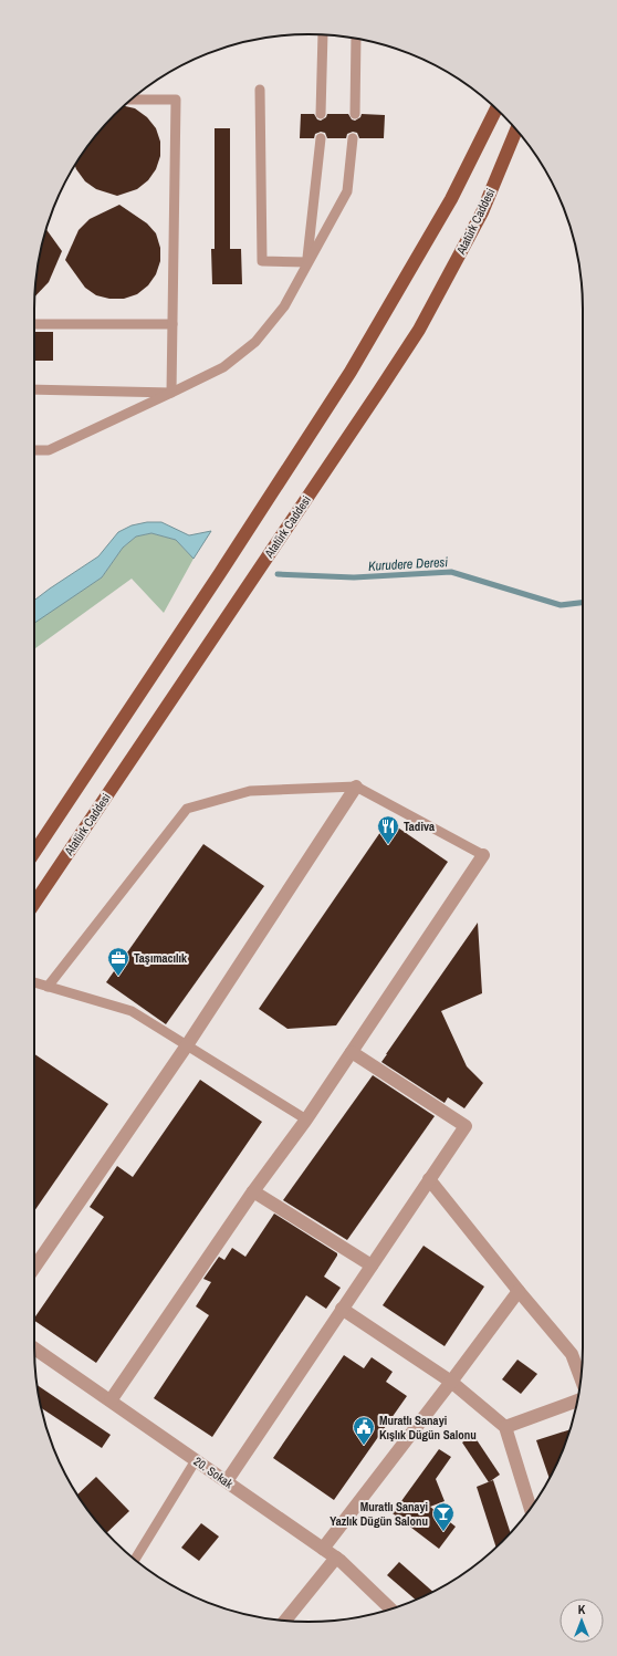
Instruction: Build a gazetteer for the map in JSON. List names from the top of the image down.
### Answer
{
  "streets": {
    "main road": ["Atatürk Caddesi"],
    "street": ["20. Sokak"]
  },
  "water": ["Kurudere Deresi"],
  "places": {
    "restaurant": ["Tadiva"],
    "office": ["Taşımacılık"],
    "public building": ["Muratlı Sanayi Kışlık Dügün Salonu"],
    "bar": ["Muratlı Sanayi Yazlık Dügün Salonu"]
  },
  "north": "top"
}
